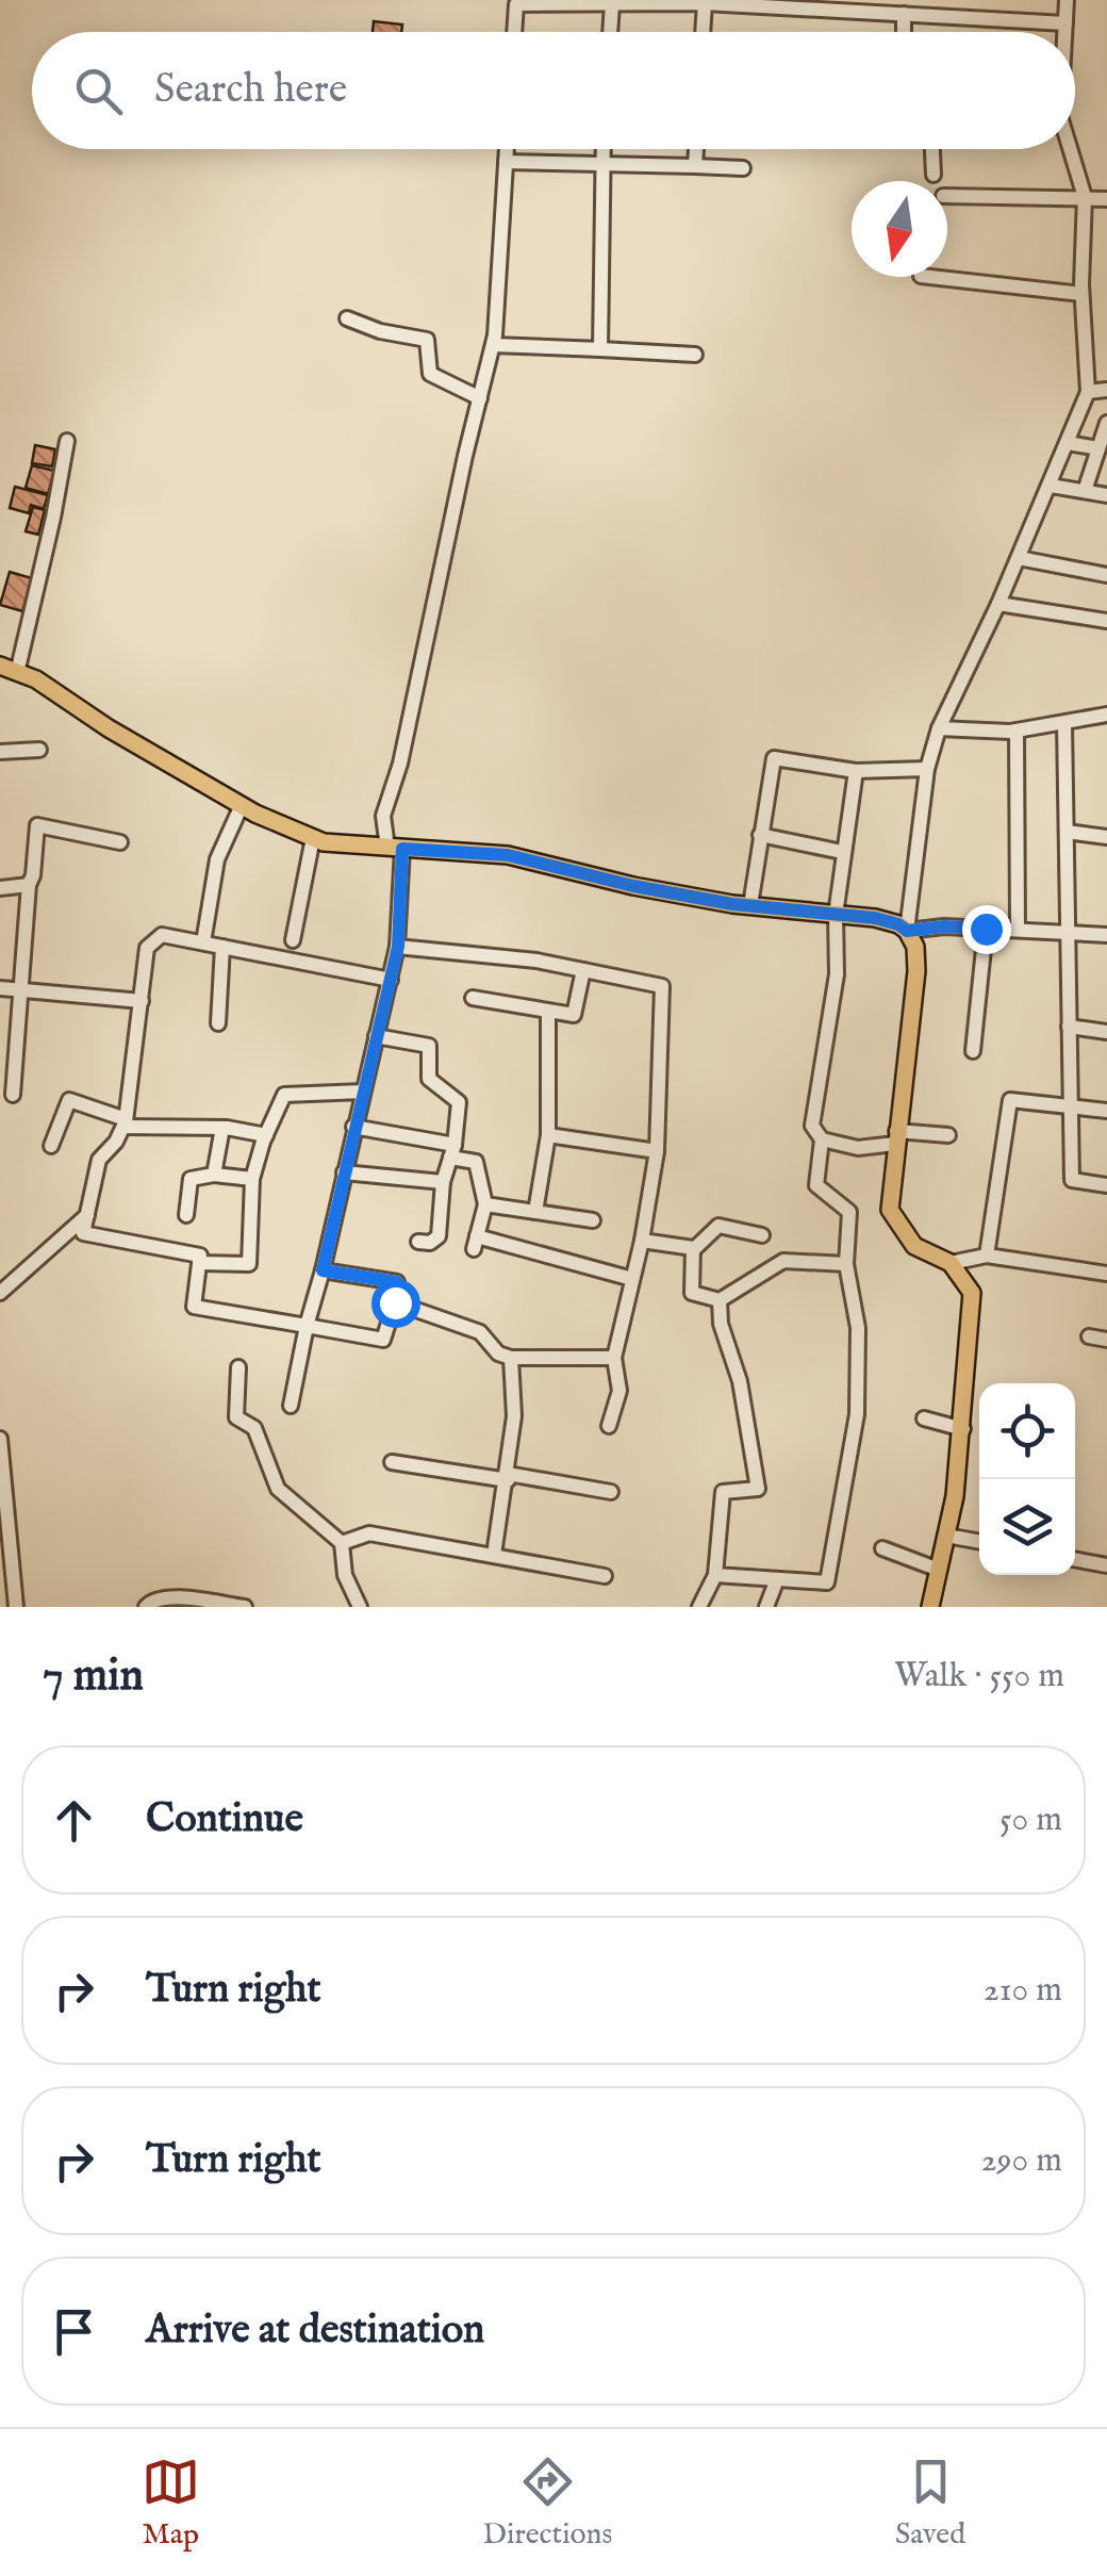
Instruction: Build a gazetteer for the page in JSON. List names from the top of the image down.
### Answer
{
  "north": "bottom",
  "page": {
    "search": "Search here",
    "heading": ["7 min", "Walk · 550 m"],
    "list": [
      ["Continue", "50 m"],
      ["Turn right", "210 m"],
      ["Turn right", "290 m"],
      "Arrive at destination"
    ],
    "nav": ["Map", "Directions", "Saved"]
  }
}
